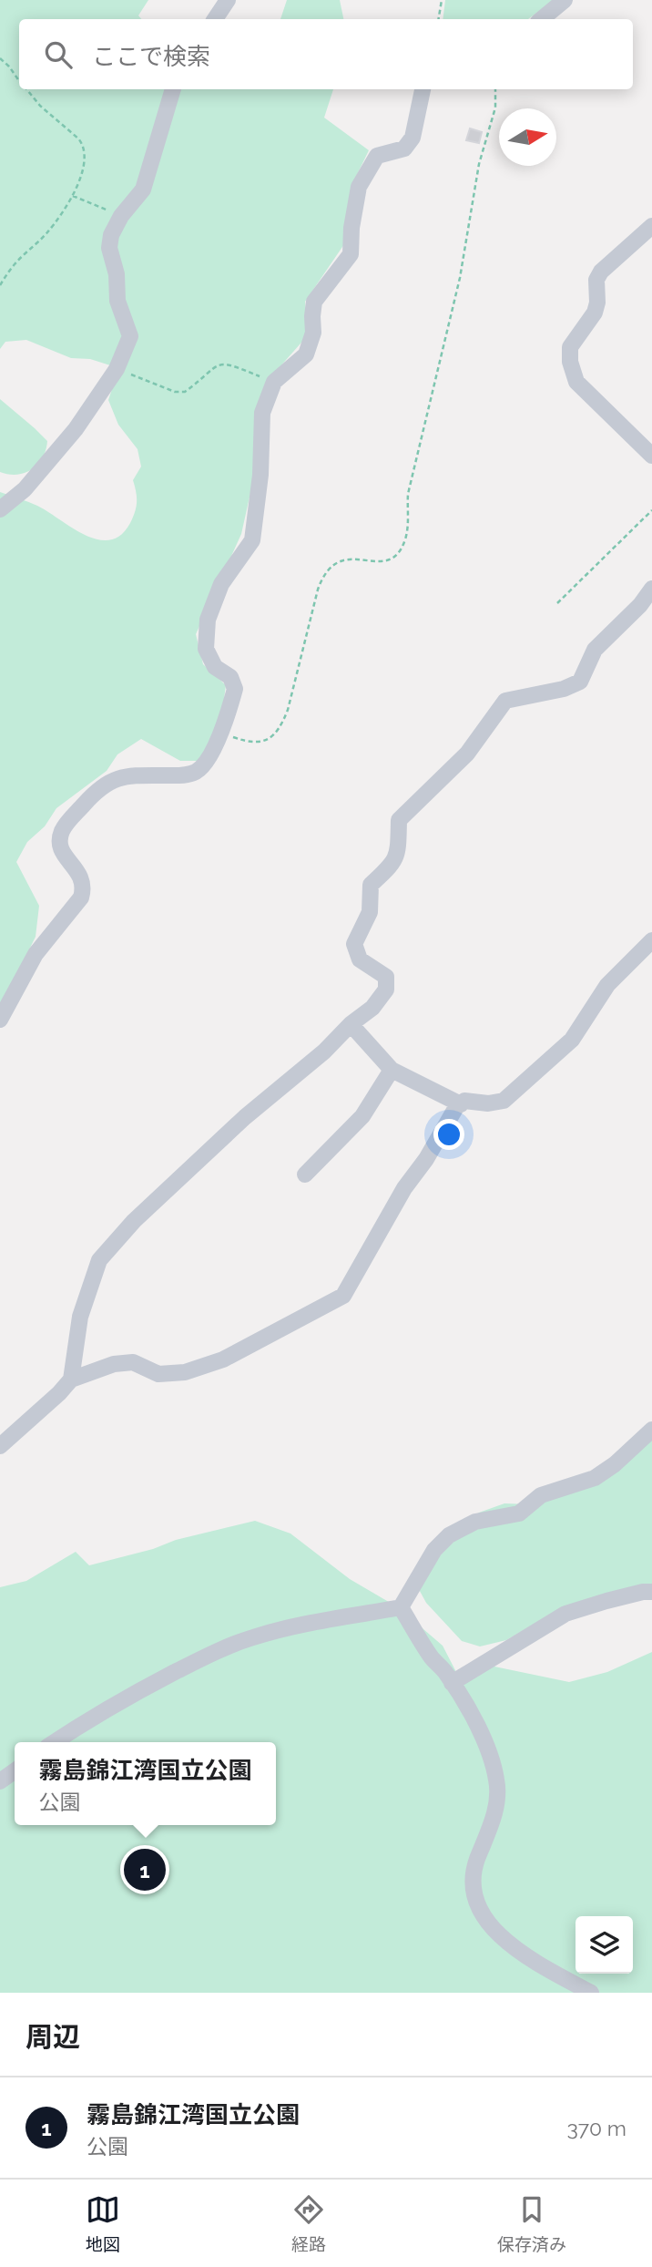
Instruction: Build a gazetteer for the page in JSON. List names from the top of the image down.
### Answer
{
  "north": "right",
  "page": {
    "search": "ここで検索",
    "popup": ["霧島錦江湾国立公園", "公園"],
    "pins": "1",
    "heading": "周辺",
    "list": [
      {
        "mark": "1",
        "name": "霧島錦江湾国立公園",
        "note": "公園",
        "value": "370 m"
      }
    ],
    "nav": ["地図", "経路", "保存済み"]
  }
}
